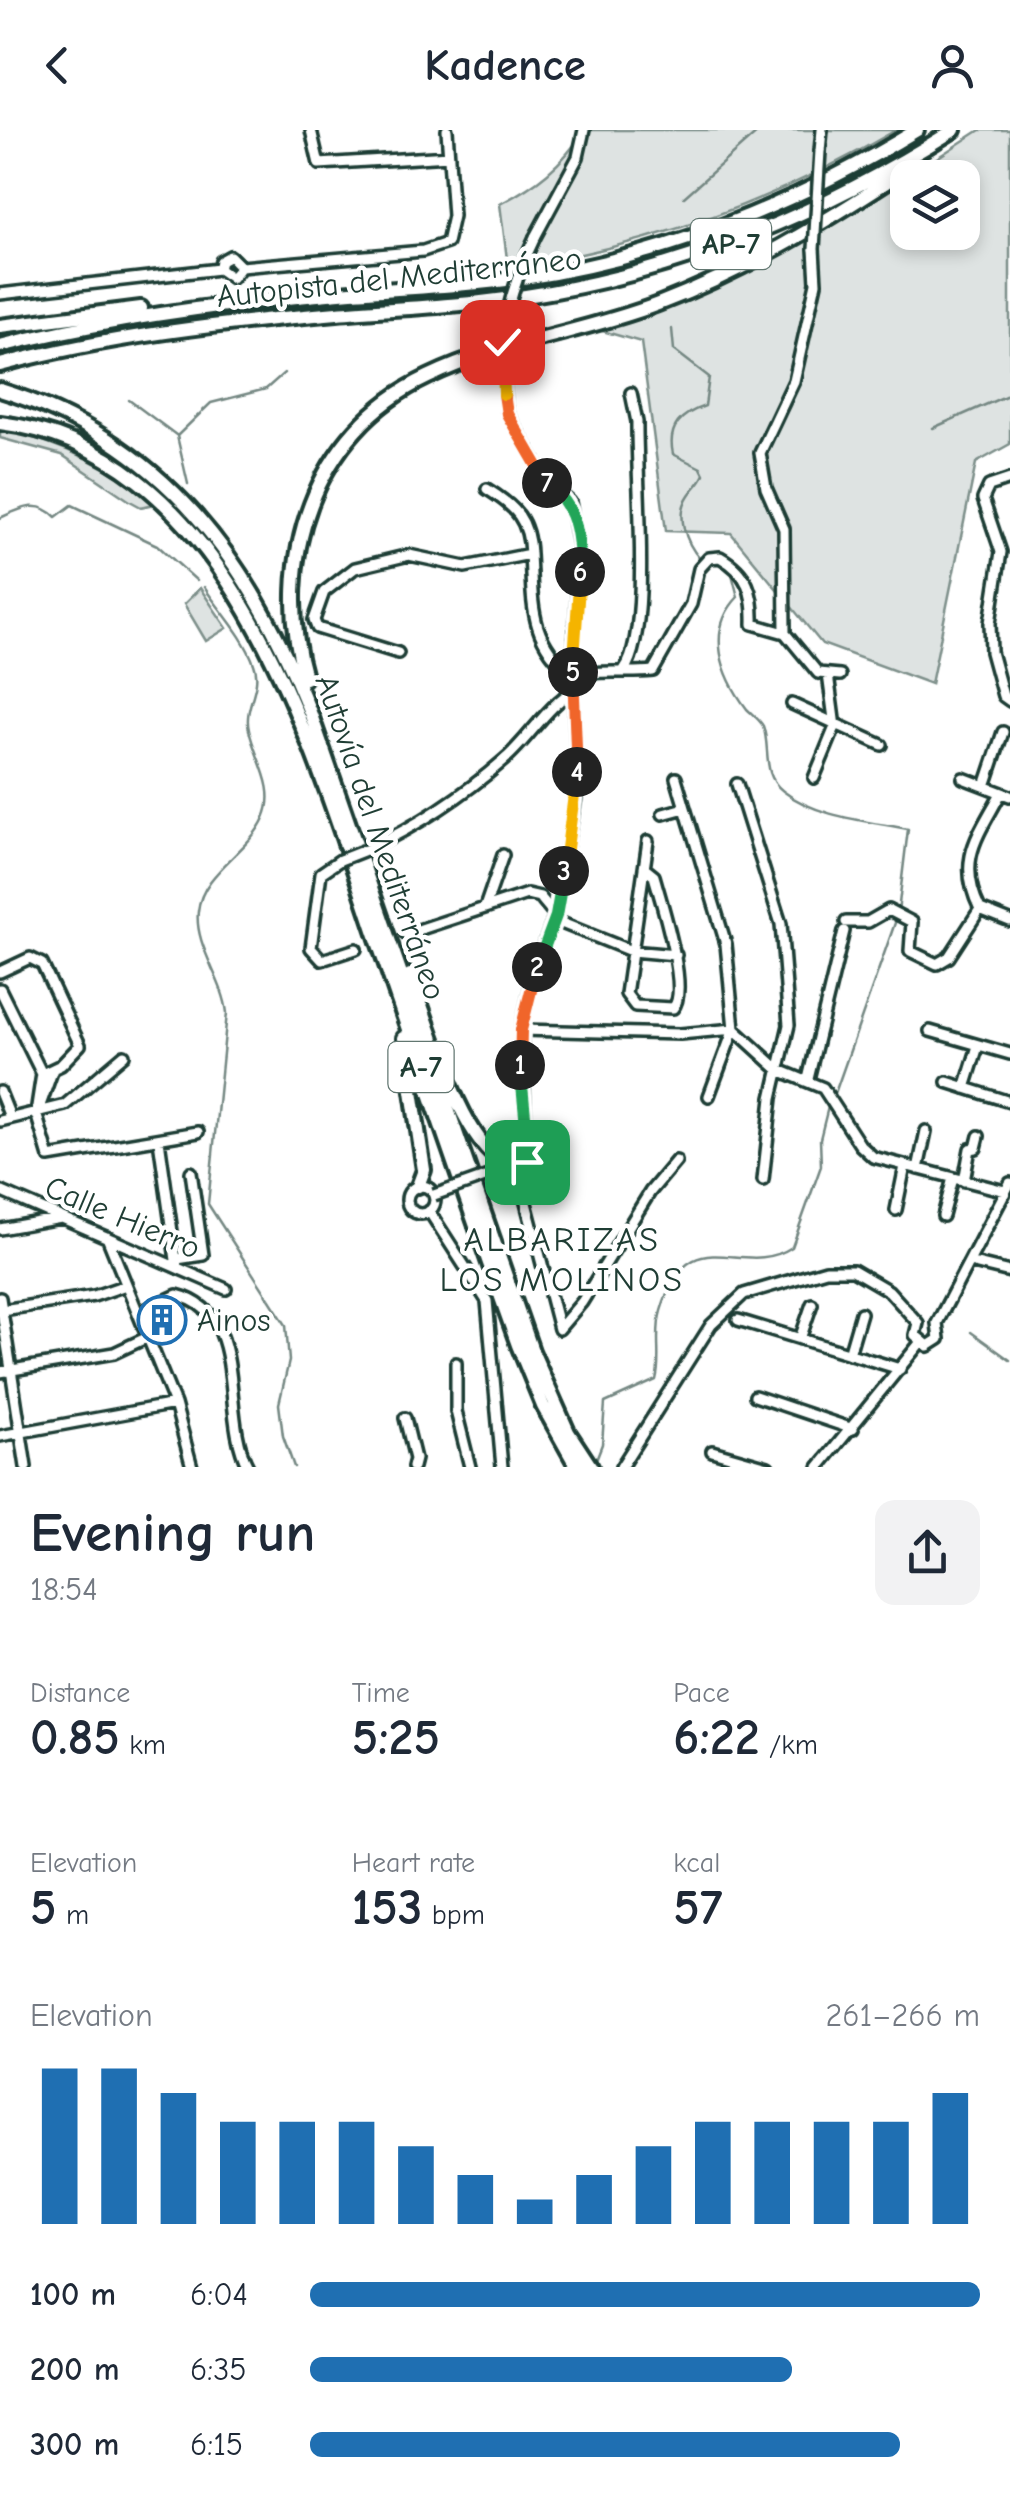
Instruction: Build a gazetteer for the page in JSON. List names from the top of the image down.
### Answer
{
  "streets": {
    "highway": [
      "AP-7",
      "Autopista del Mediterráneo",
      "Autovía del Mediterráneo",
      "A-7"
    ],
    "street": ["Calle Hierro"]
  },
  "districts": ["ALBARIZAS LOS MOLINOS"],
  "places": {
    "building": ["Ainos"]
  },
  "page": {
    "header": "Kadence",
    "pins": [
      "7",
      "6",
      "5",
      "4",
      "3",
      "2",
      "1"
    ],
    "heading": ["Evening run", "18:54"],
    "stats": [
      ["Distance", "0.85 km"],
      ["Time", "5:25"],
      ["Pace", "6:22 /km"],
      ["Elevation", "5 m"],
      ["Heart rate", "153 bpm"],
      ["kcal", "57"]
    ],
    "chart": ["Elevation", "261–266 m"],
    "list": [
      {
        "name": "100 m",
        "note": "6:04"
      },
      {
        "name": "200 m",
        "note": "6:35"
      },
      {
        "name": "300 m",
        "note": "6:15"
      }
    ]
  }
}
